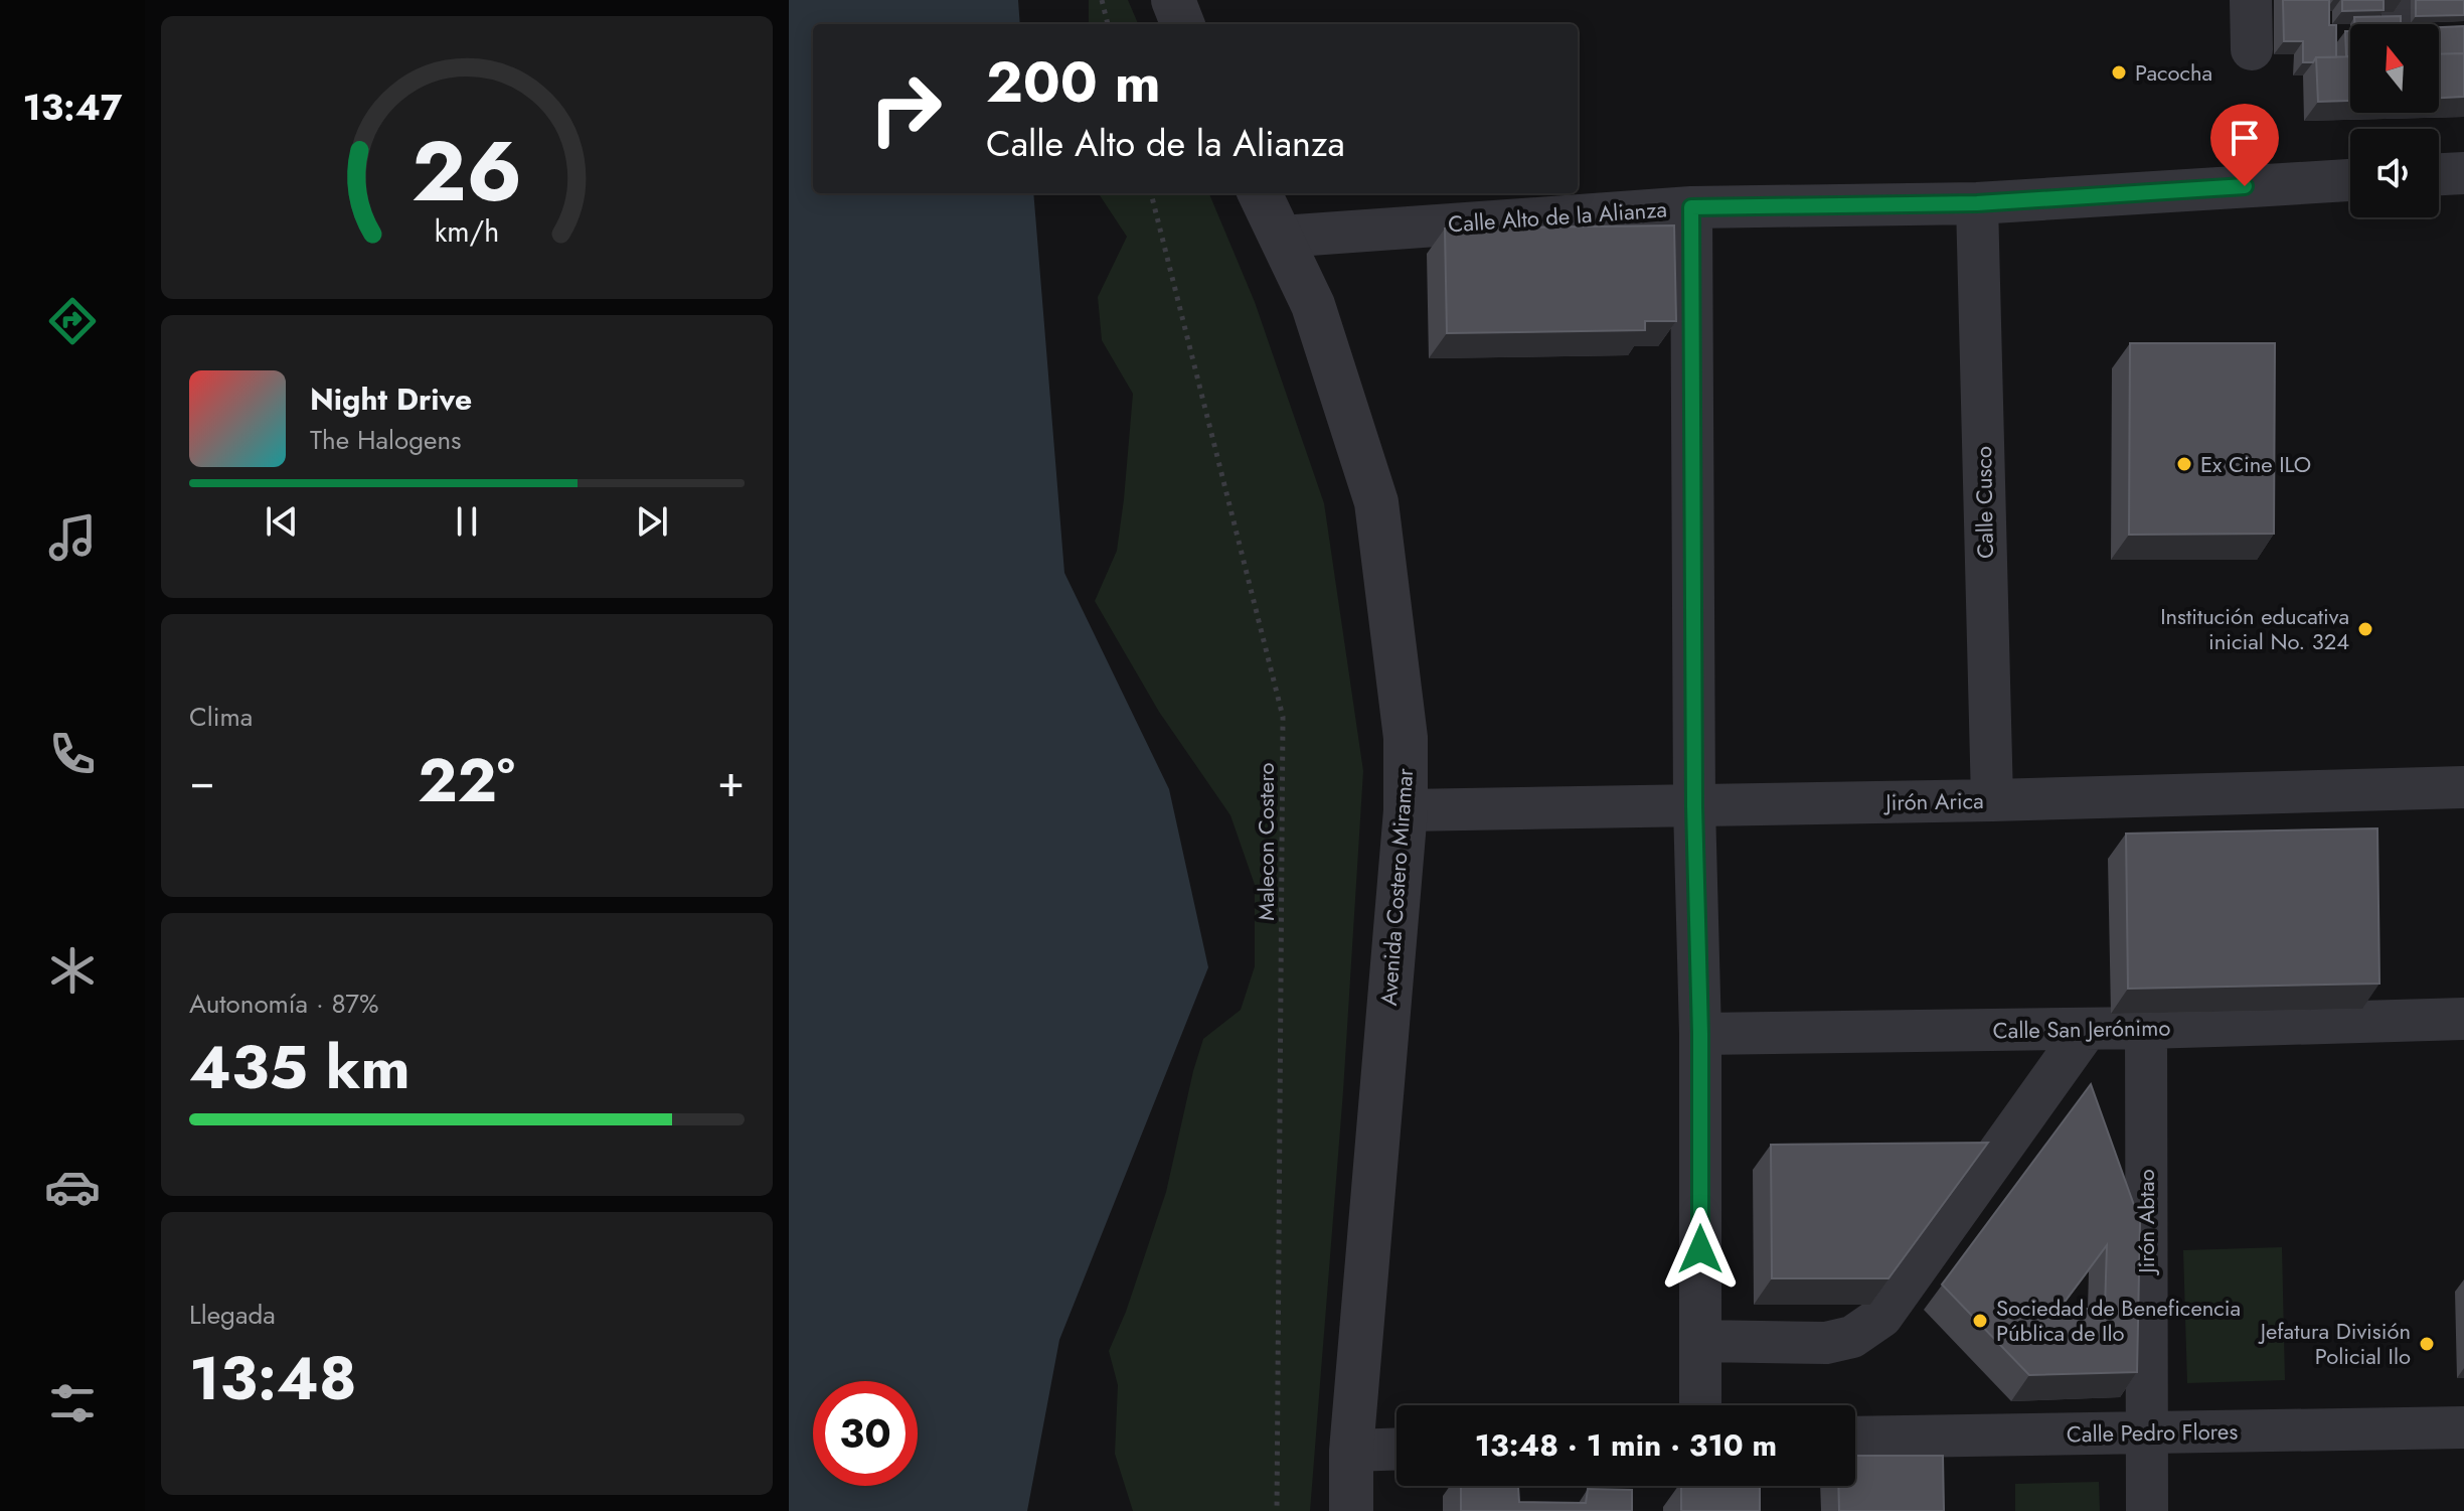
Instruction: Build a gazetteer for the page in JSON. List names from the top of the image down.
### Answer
{
  "streets": {
    "street": [
      "Calle Alto de la Alianza",
      "Calle Cusco",
      "Jirón Arica",
      "Avenida Costero Miramar",
      "Calle San Jerónimo",
      "Jirón Abtao",
      "Calle Pedro Flores"
    ],
    "path": ["Malecon Costero"]
  },
  "crossings": [
    ["Calle Alto de la Alianza", "Calle Cusco"],
    ["Calle Alto de la Alianza", "Avenida Costero Miramar"],
    ["Calle Cusco", "Jirón Arica"],
    ["Jirón Arica", "Avenida Costero Miramar"],
    ["Calle San Jerónimo", "Jirón Abtao"],
    ["Jirón Abtao", "Calle Pedro Flores"]
  ],
  "places": [
    "Pacocha",
    "Ex Cine ILO",
    "Institución educativa inicial No. 324",
    "Sociedad de Beneficencia Pública de Ilo",
    "Jefatura División Policial Ilo"
  ],
  "north": "top",
  "page": {
    "tabs": "13:47",
    "turn": ["200 m", "Calle Alto de la Alianza"],
    "song": ["Night Drive", "The Halogens"],
    "tile": [
      "Clima",
      ["Autonomía · 87%", "435 km"],
      ["Llegada", "13:48"]
    ],
    "heat": ["−", "22°", "+"],
    "limit": "30",
    "trip": "13:48 · 1 min · 310 m",
    "gauge": ["26", "km/h"]
  }
}
